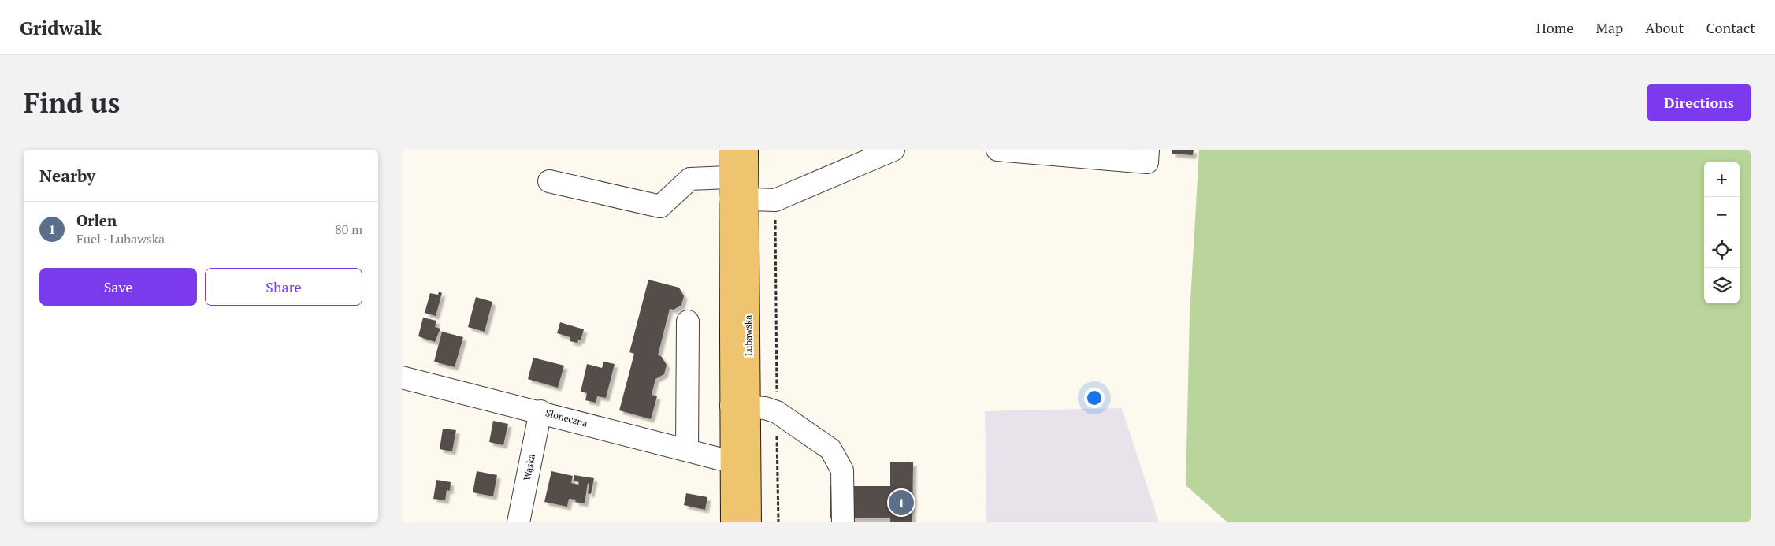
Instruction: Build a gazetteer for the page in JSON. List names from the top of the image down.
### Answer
{
  "streets": {
    "main road": ["Lubawska"],
    "street": ["Słoneczna", "Wąska"]
  },
  "crossings": [
    ["Lubawska", "Słoneczna"],
    ["Słoneczna", "Wąska"]
  ],
  "page": {
    "header": "Gridwalk",
    "nav": [
      "Home",
      "Map",
      "About",
      "Contact"
    ],
    "buttons": [
      "Directions",
      ["Save", "Share"]
    ],
    "title": "Find us",
    "heading": "Nearby",
    "map_buttons": ["+", "−"],
    "list": [
      {
        "mark": "1",
        "name": "Orlen",
        "note": "Fuel · Lubawska",
        "value": "80 m"
      }
    ],
    "pins": "1"
  }
}
